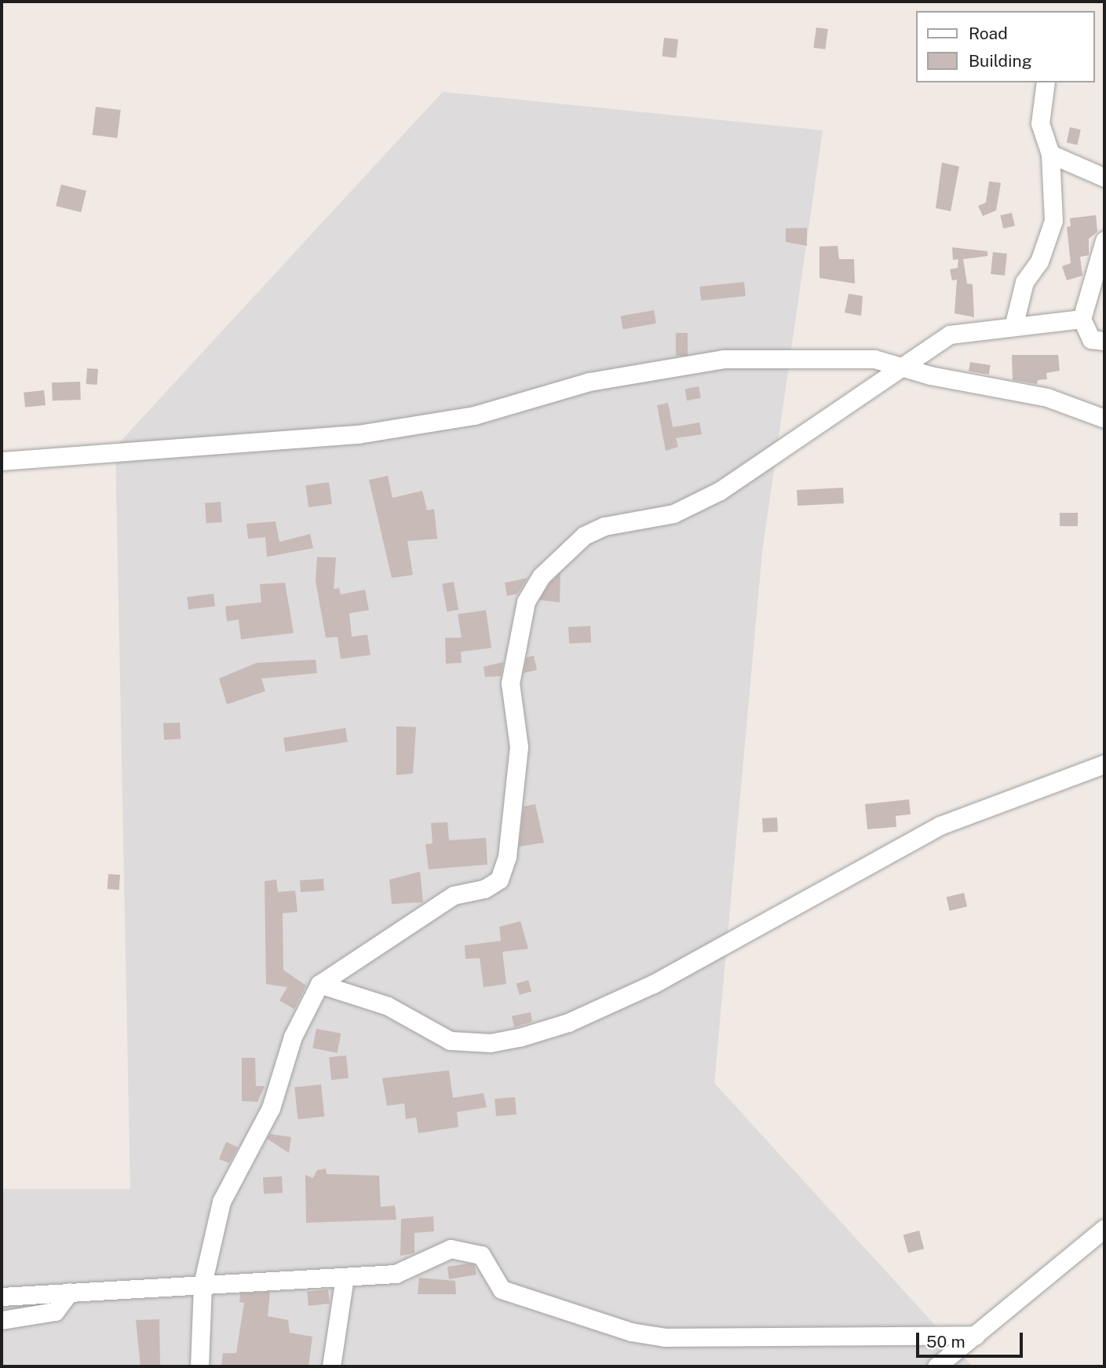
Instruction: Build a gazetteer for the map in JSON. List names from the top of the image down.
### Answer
{
  "legend": ["Road", "Building"],
  "scale_bar": "50 m"
}
